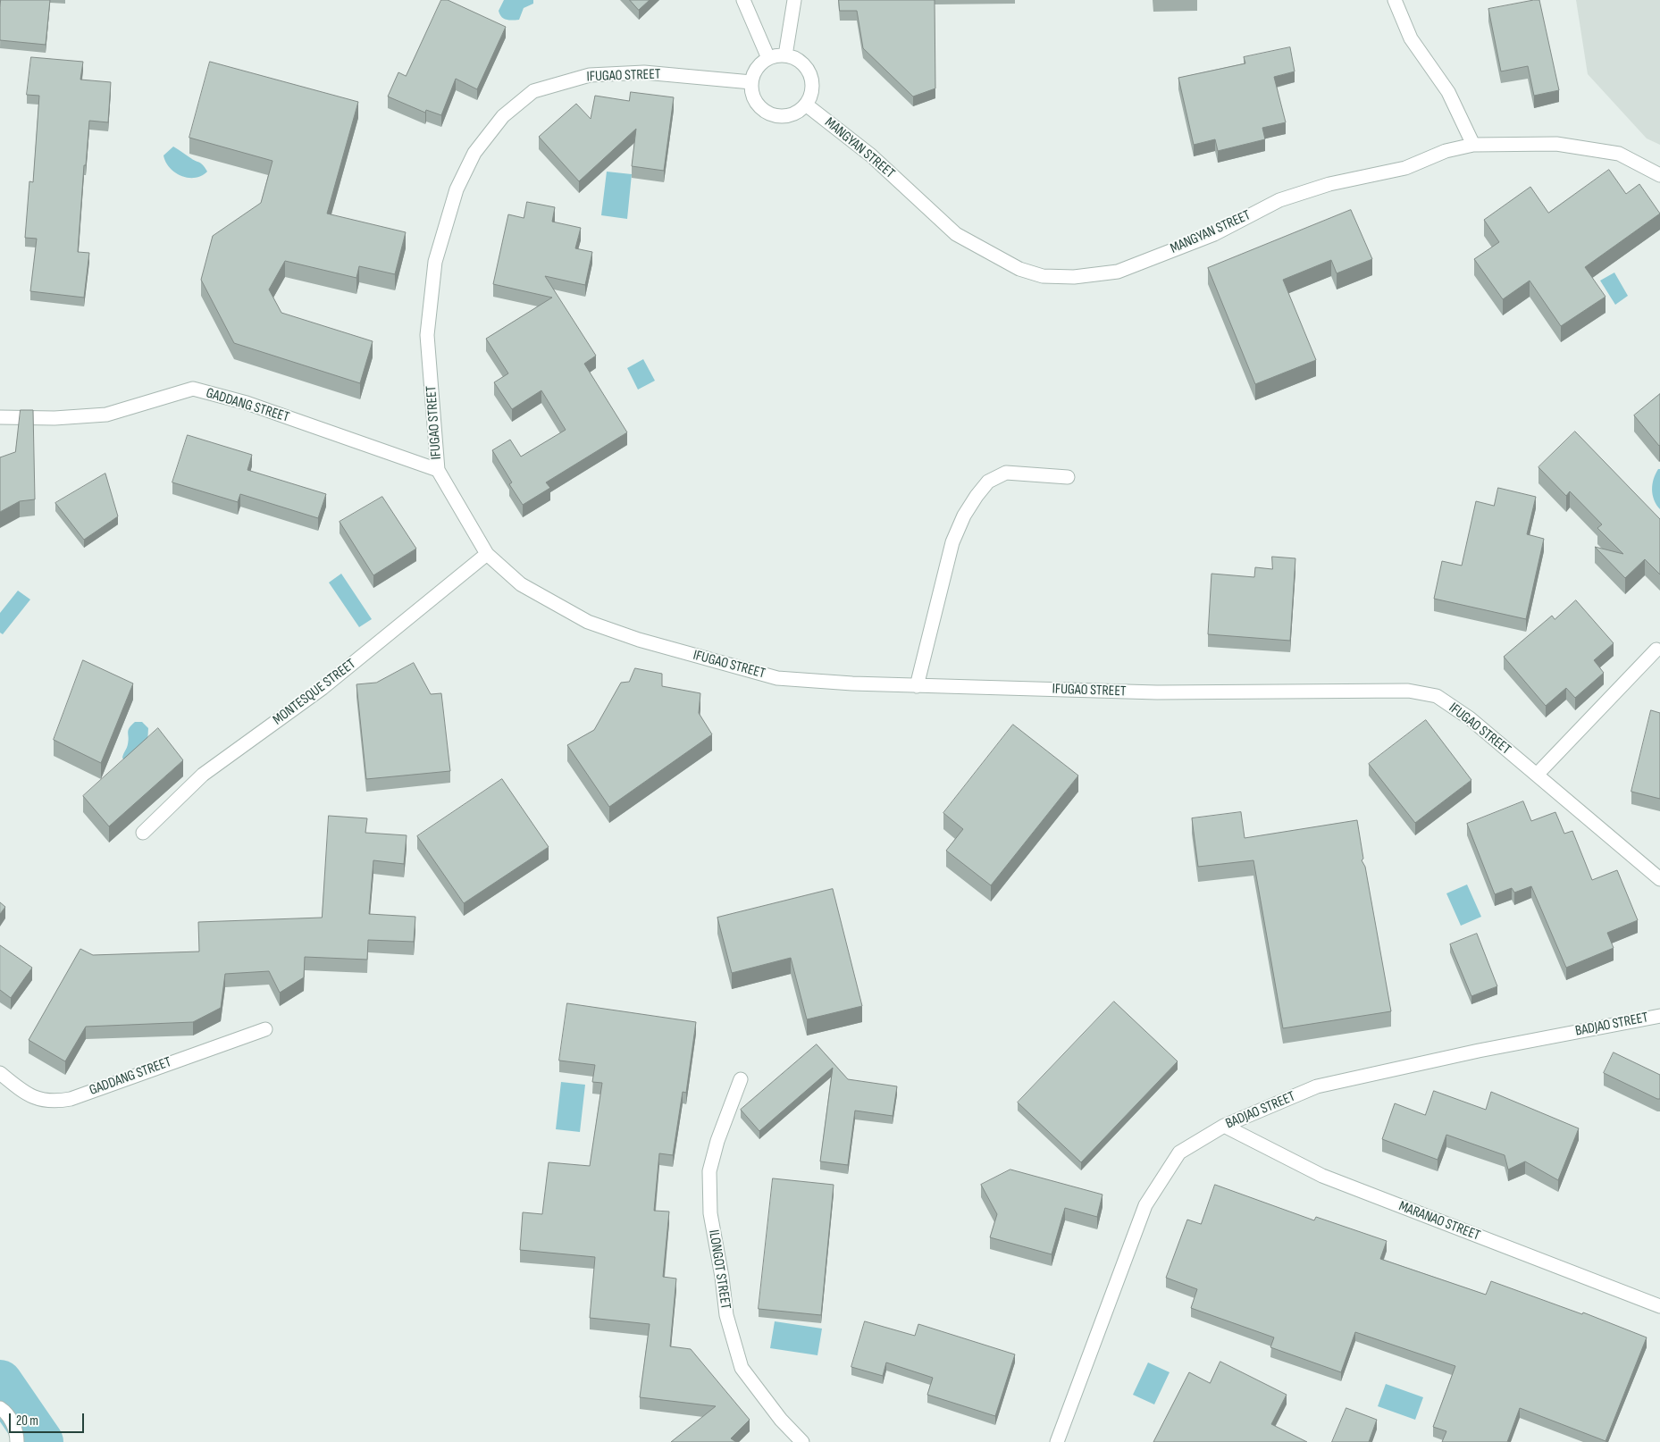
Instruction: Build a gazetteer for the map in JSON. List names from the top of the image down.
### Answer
{
  "streets": {
    "street": [
      "IFUGAO STREET",
      "MANGYAN STREET",
      "GADDANG STREET",
      "MONTESQUE STREET",
      "BADJAO STREET",
      "MARANAO STREET",
      "ILONGOT STREET"
    ]
  },
  "crossings": [
    ["IFUGAO STREET", "MANGYAN STREET"],
    ["IFUGAO STREET", "GADDANG STREET"],
    ["IFUGAO STREET", "MONTESQUE STREET"],
    ["BADJAO STREET", "MARANAO STREET"]
  ],
  "scale_bar": "20 m"
}
